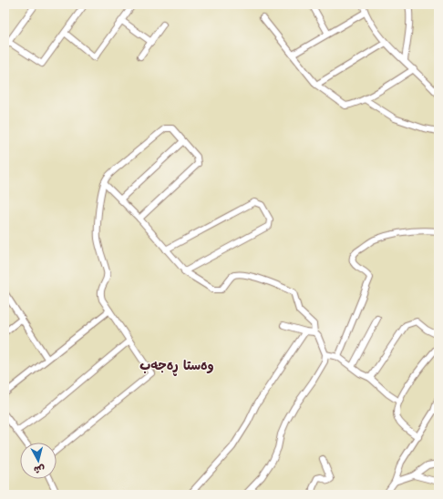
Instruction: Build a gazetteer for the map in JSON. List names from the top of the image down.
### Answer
{
  "districts": ["وەستا ڕەجەب"],
  "north": "bottom"
}
